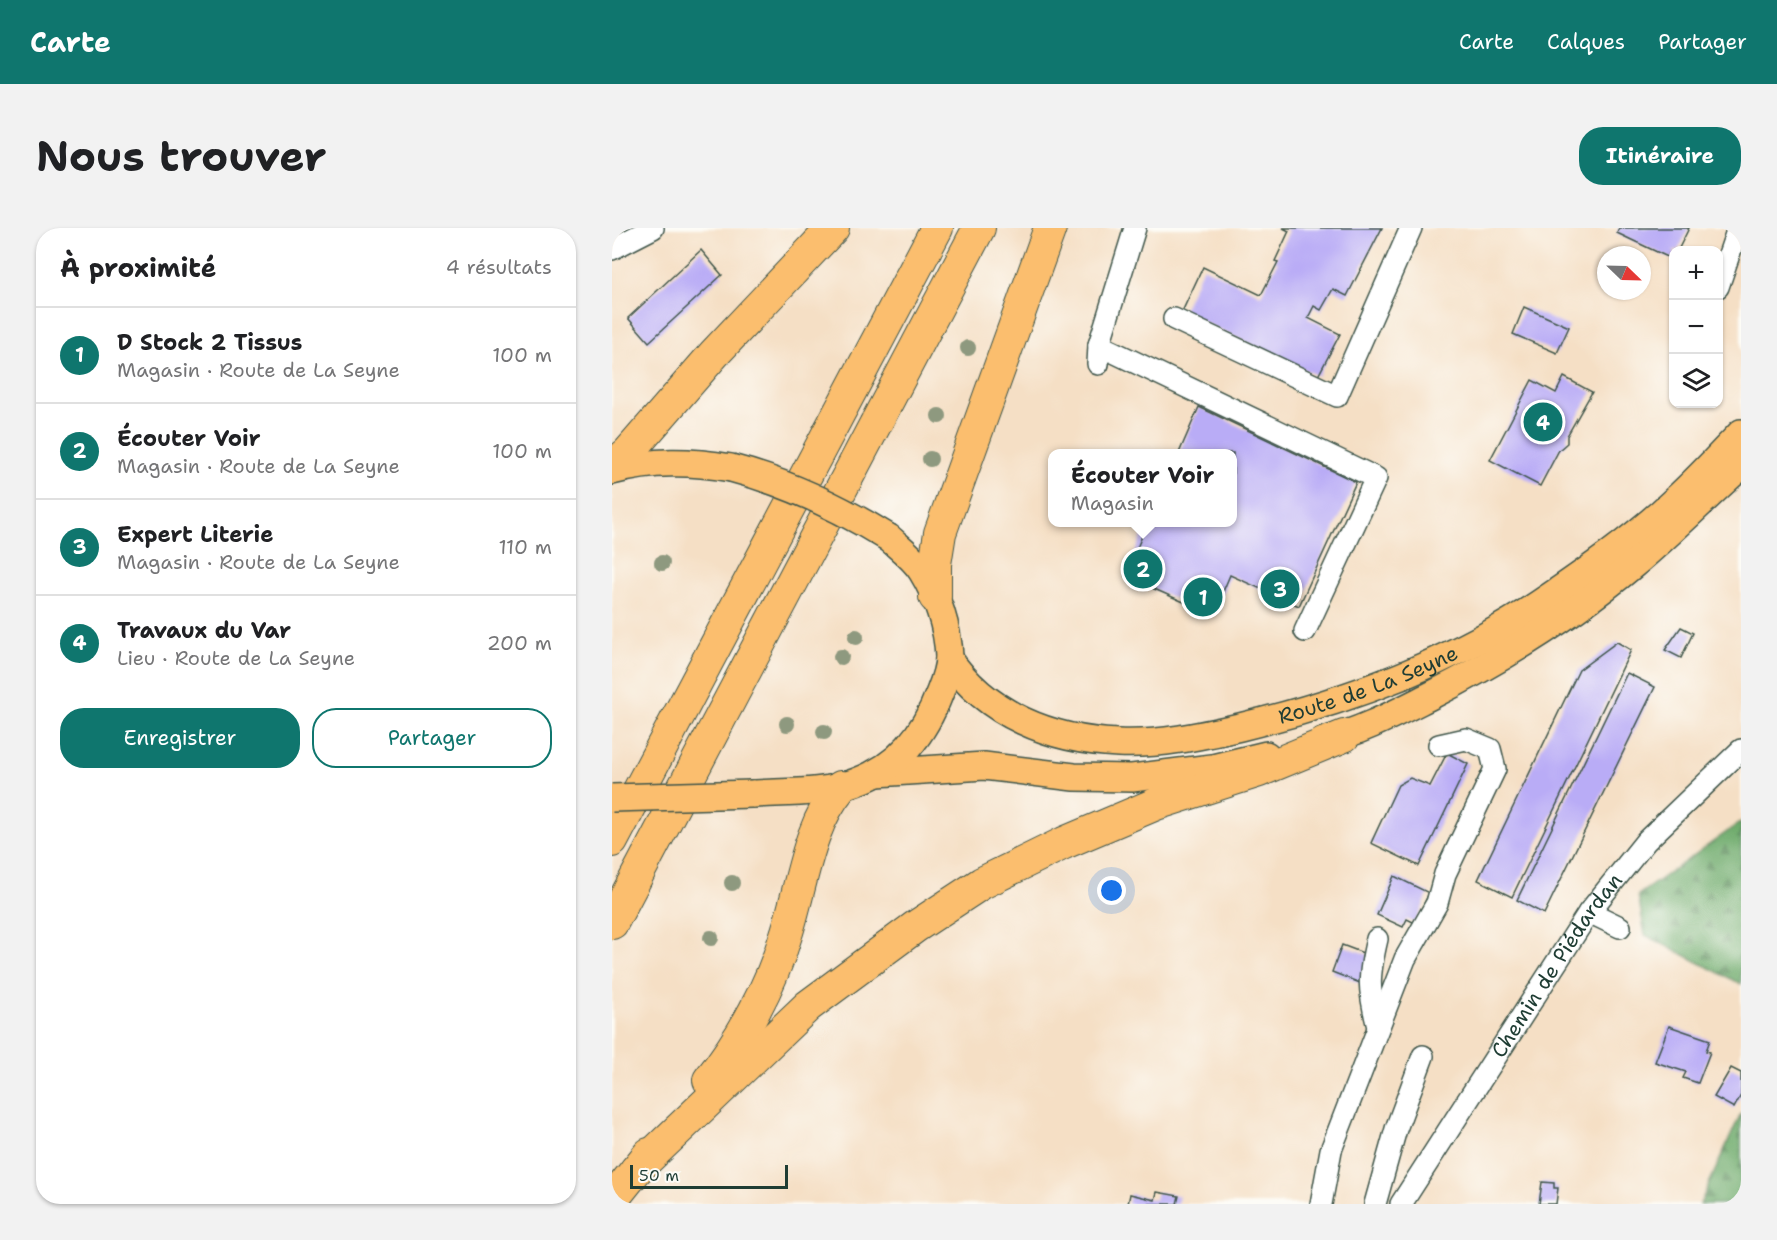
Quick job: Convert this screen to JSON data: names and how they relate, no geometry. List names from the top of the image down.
{
  "streets": {
    "main road": ["Route de La Seyne"],
    "street": ["Chemin de Piédardan"]
  },
  "scale_bar": "50 m",
  "north": "bottom right",
  "page": {
    "header": "Carte",
    "nav": ["Carte", "Calques", "Partager"],
    "buttons": [
      "Itinéraire",
      ["Enregistrer", "Partager"]
    ],
    "title": "Nous trouver",
    "heading": ["À proximité", "4 résultats"],
    "map_buttons": ["+", "−"],
    "list": [
      {
        "mark": "1",
        "name": "D Stock 2 Tissus",
        "note": "Magasin · Route de La Seyne",
        "value": "100 m"
      },
      {
        "mark": "2",
        "name": "Écouter Voir",
        "note": "Magasin · Route de La Seyne",
        "value": "100 m"
      },
      {
        "mark": "3",
        "name": "Expert Literie",
        "note": "Magasin · Route de La Seyne",
        "value": "110 m"
      },
      {
        "mark": "4",
        "name": "Travaux du Var",
        "note": "Lieu · Route de La Seyne",
        "value": "200 m"
      }
    ],
    "pins": [
      "4",
      "2",
      "3",
      "1"
    ],
    "popup": ["Écouter Voir", "Magasin"],
    "scale": "50 m"
  }
}
